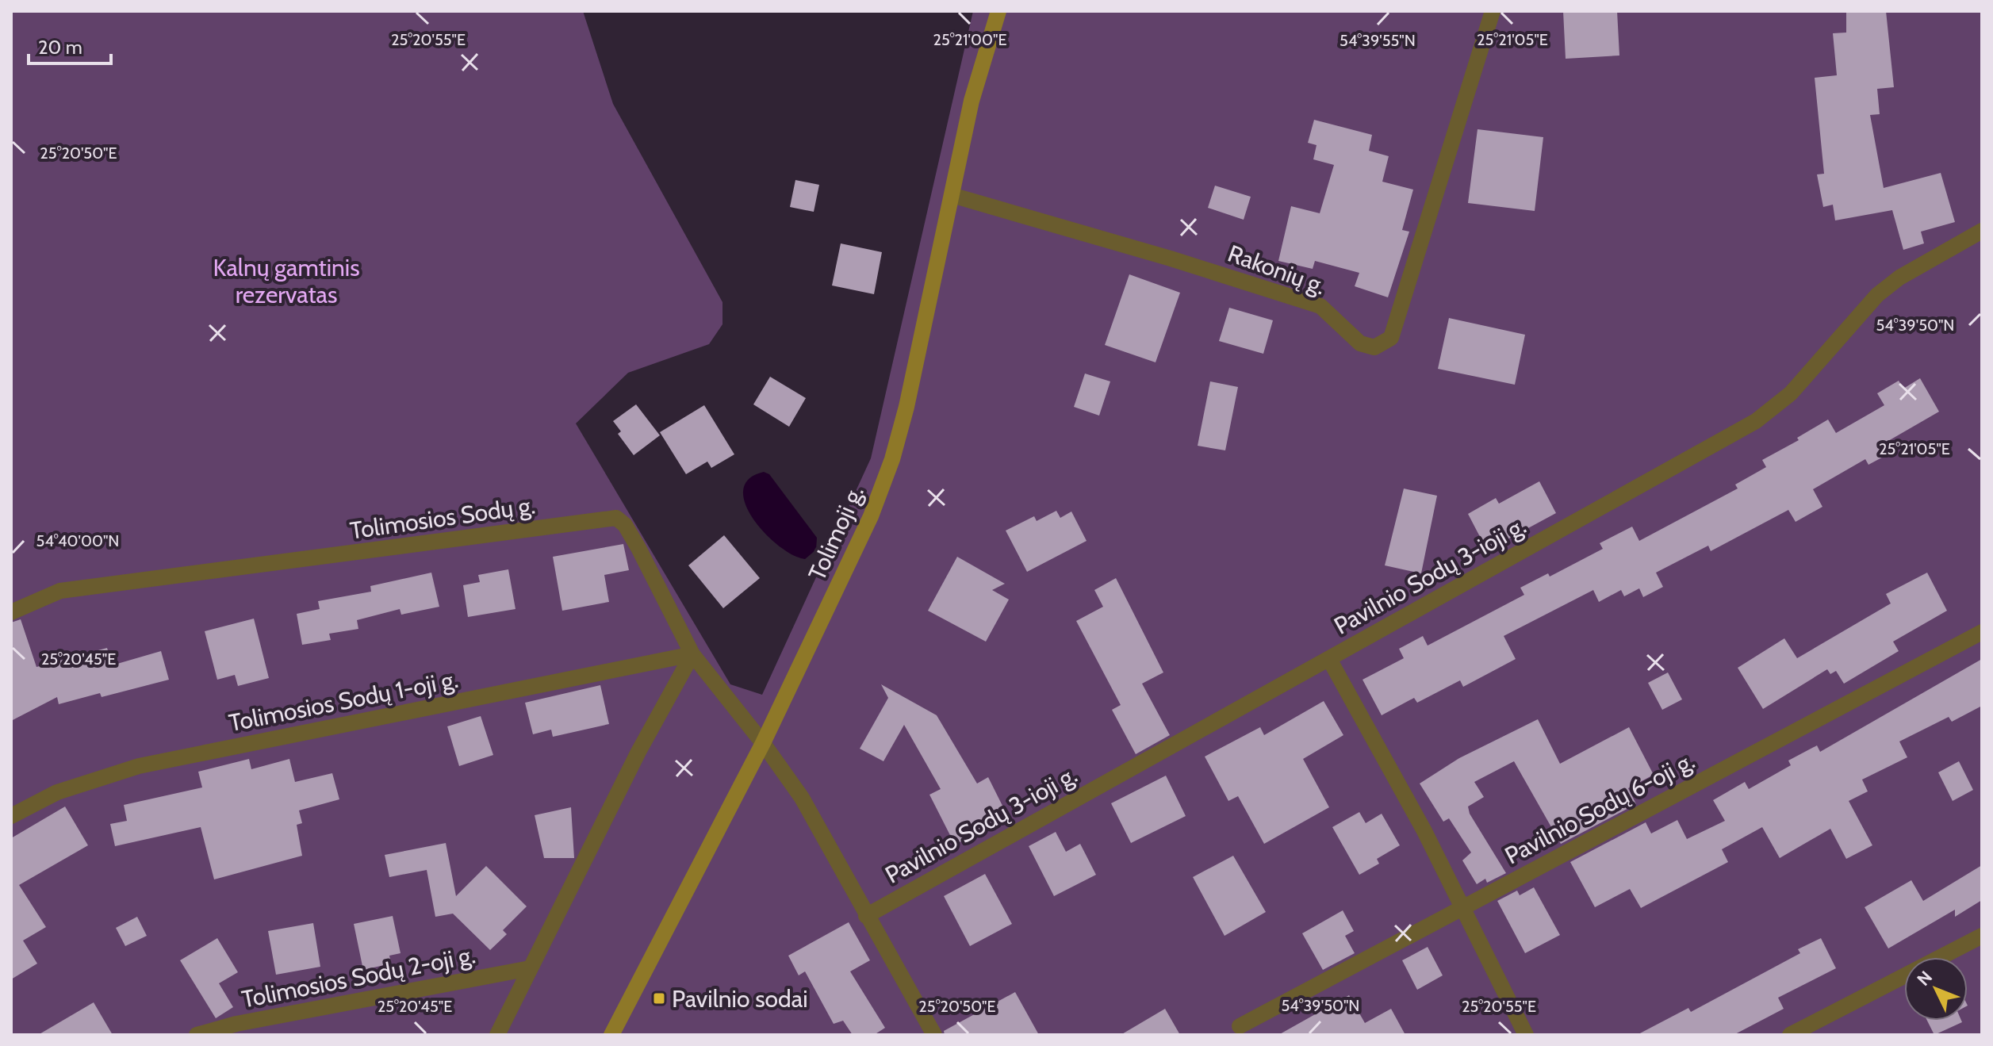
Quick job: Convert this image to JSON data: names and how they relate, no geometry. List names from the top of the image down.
{
  "streets": {
    "street": [
      "Rakonių g.",
      "Tolimosios Sodų g.",
      "Tolimoji g.",
      "Pavilnio Sodų 3-ioji g.",
      "Tolimosios Sodų 1-oji g.",
      "Pavilnio Sodų 6-oji g.",
      "Tolimosios Sodų 2-oji g."
    ]
  },
  "crossings": [
    ["Rakonių g.", "Tolimoji g."],
    ["Tolimosios Sodų g.", "Tolimoji g."],
    ["Tolimosios Sodų g.", "Pavilnio Sodų 3-ioji g."],
    ["Tolimosios Sodų g.", "Tolimosios Sodų 1-oji g."]
  ],
  "parks": ["Kalnų gamtinis rezervatas"],
  "places": {
    "transit": ["Pavilnio sodai"]
  },
  "scale_bar": "20 m",
  "north": "top left",
  "coordinates": [
    "25°20'55\"E",
    "25°21'00\"E",
    "25°21'05\"E",
    "54°39'55\"N",
    "25°20'50\"E",
    "54°39'50\"N",
    "54°40'00\"N",
    "25°20'45\"E"
  ]
}
